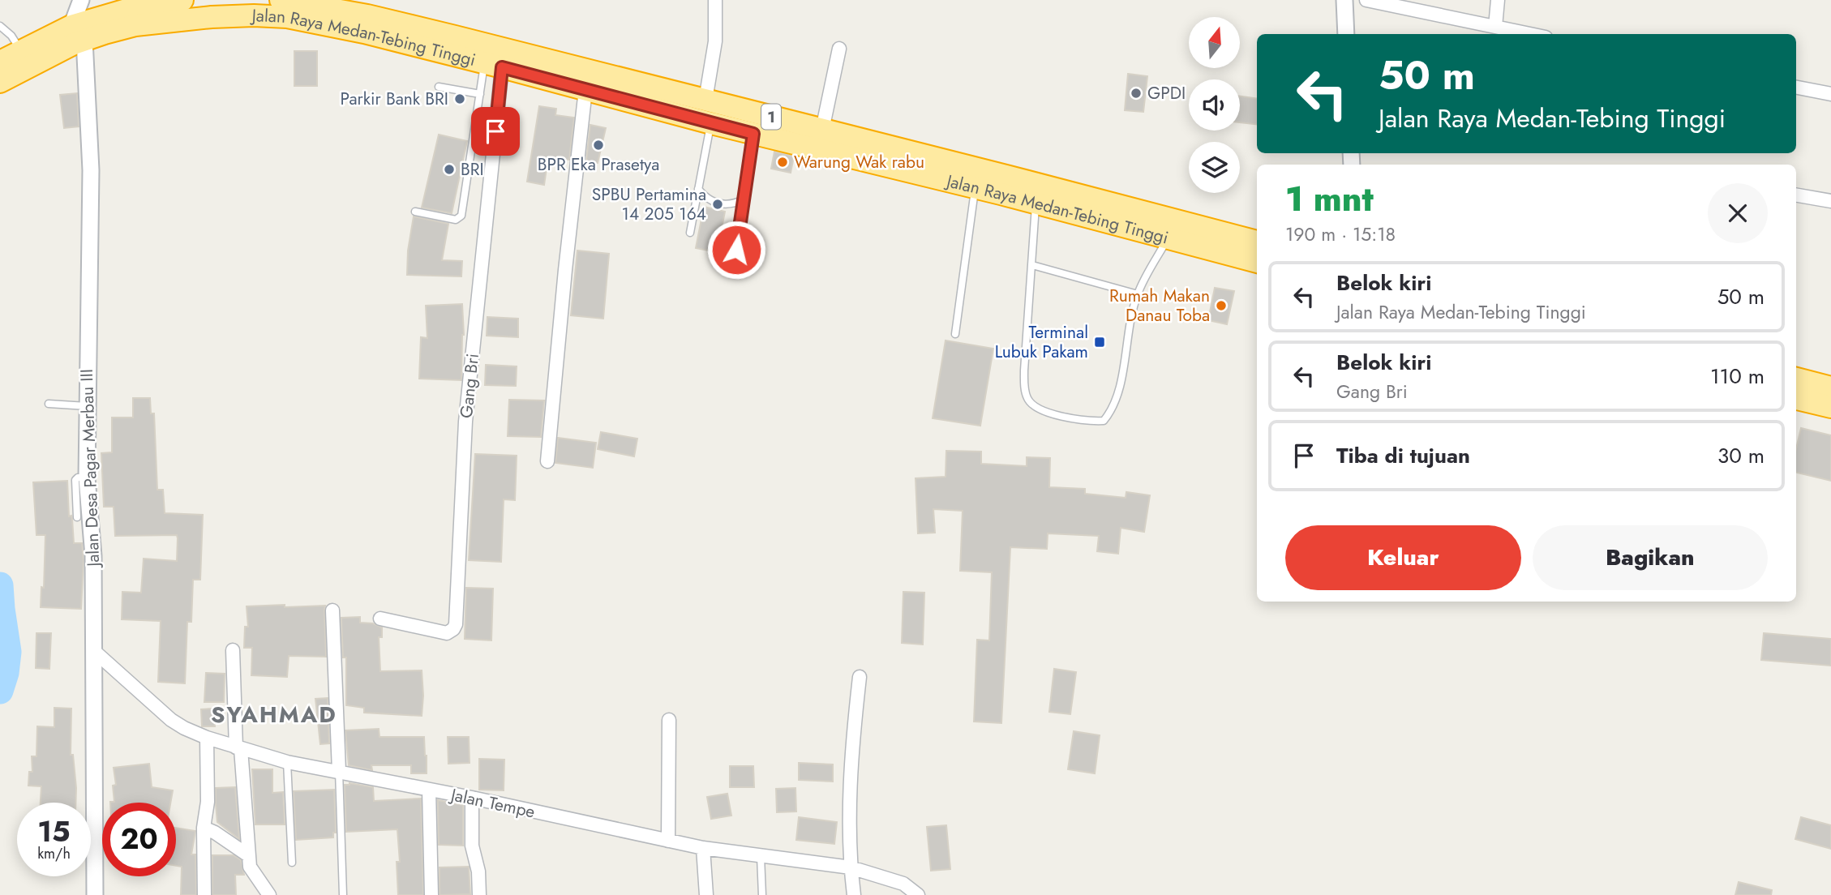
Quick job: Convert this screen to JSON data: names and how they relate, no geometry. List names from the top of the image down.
{
  "streets": {
    "highway": ["Jalan Raya Medan-Tebing Tinggi", "1"],
    "street": ["Gang Bri", "Jalan Desa Pagar Merbau III", "Jalan Tempe"]
  },
  "crossings": [
    ["Jalan Raya Medan-Tebing Tinggi", "Gang Bri"],
    ["Jalan Raya Medan-Tebing Tinggi", "Jalan Desa Pagar Merbau III"],
    ["Jalan Desa Pagar Merbau III", "Jalan Tempe"]
  ],
  "districts": ["SYAHMAD"],
  "places": {
    "other": [
      "GPDI",
      "Parkir Bank BRI",
      "BPR Eka Prasetya",
      "Warung Wak rabu",
      "BRI",
      "SPBU Pertamina 14 205 164",
      "Rumah Makan Danau Toba"
    ],
    "transit": ["Terminal Lubuk Pakam"]
  },
  "north": "top",
  "page": {
    "turn": ["50 m", "Jalan Raya Medan-Tebing Tinggi"],
    "heading": ["1 mnt", "190 m · 15:18"],
    "list": [
      {
        "name": "Belok kiri",
        "note": "Jalan Raya Medan-Tebing Tinggi",
        "value": "50 m"
      },
      {
        "name": "Belok kiri",
        "note": "Gang Bri",
        "value": "110 m"
      },
      {
        "name": "Tiba di tujuan",
        "value": "30 m"
      }
    ],
    "buttons": ["Keluar", "Bagikan"],
    "speed": "15 km/h",
    "limit": "20"
  }
}
